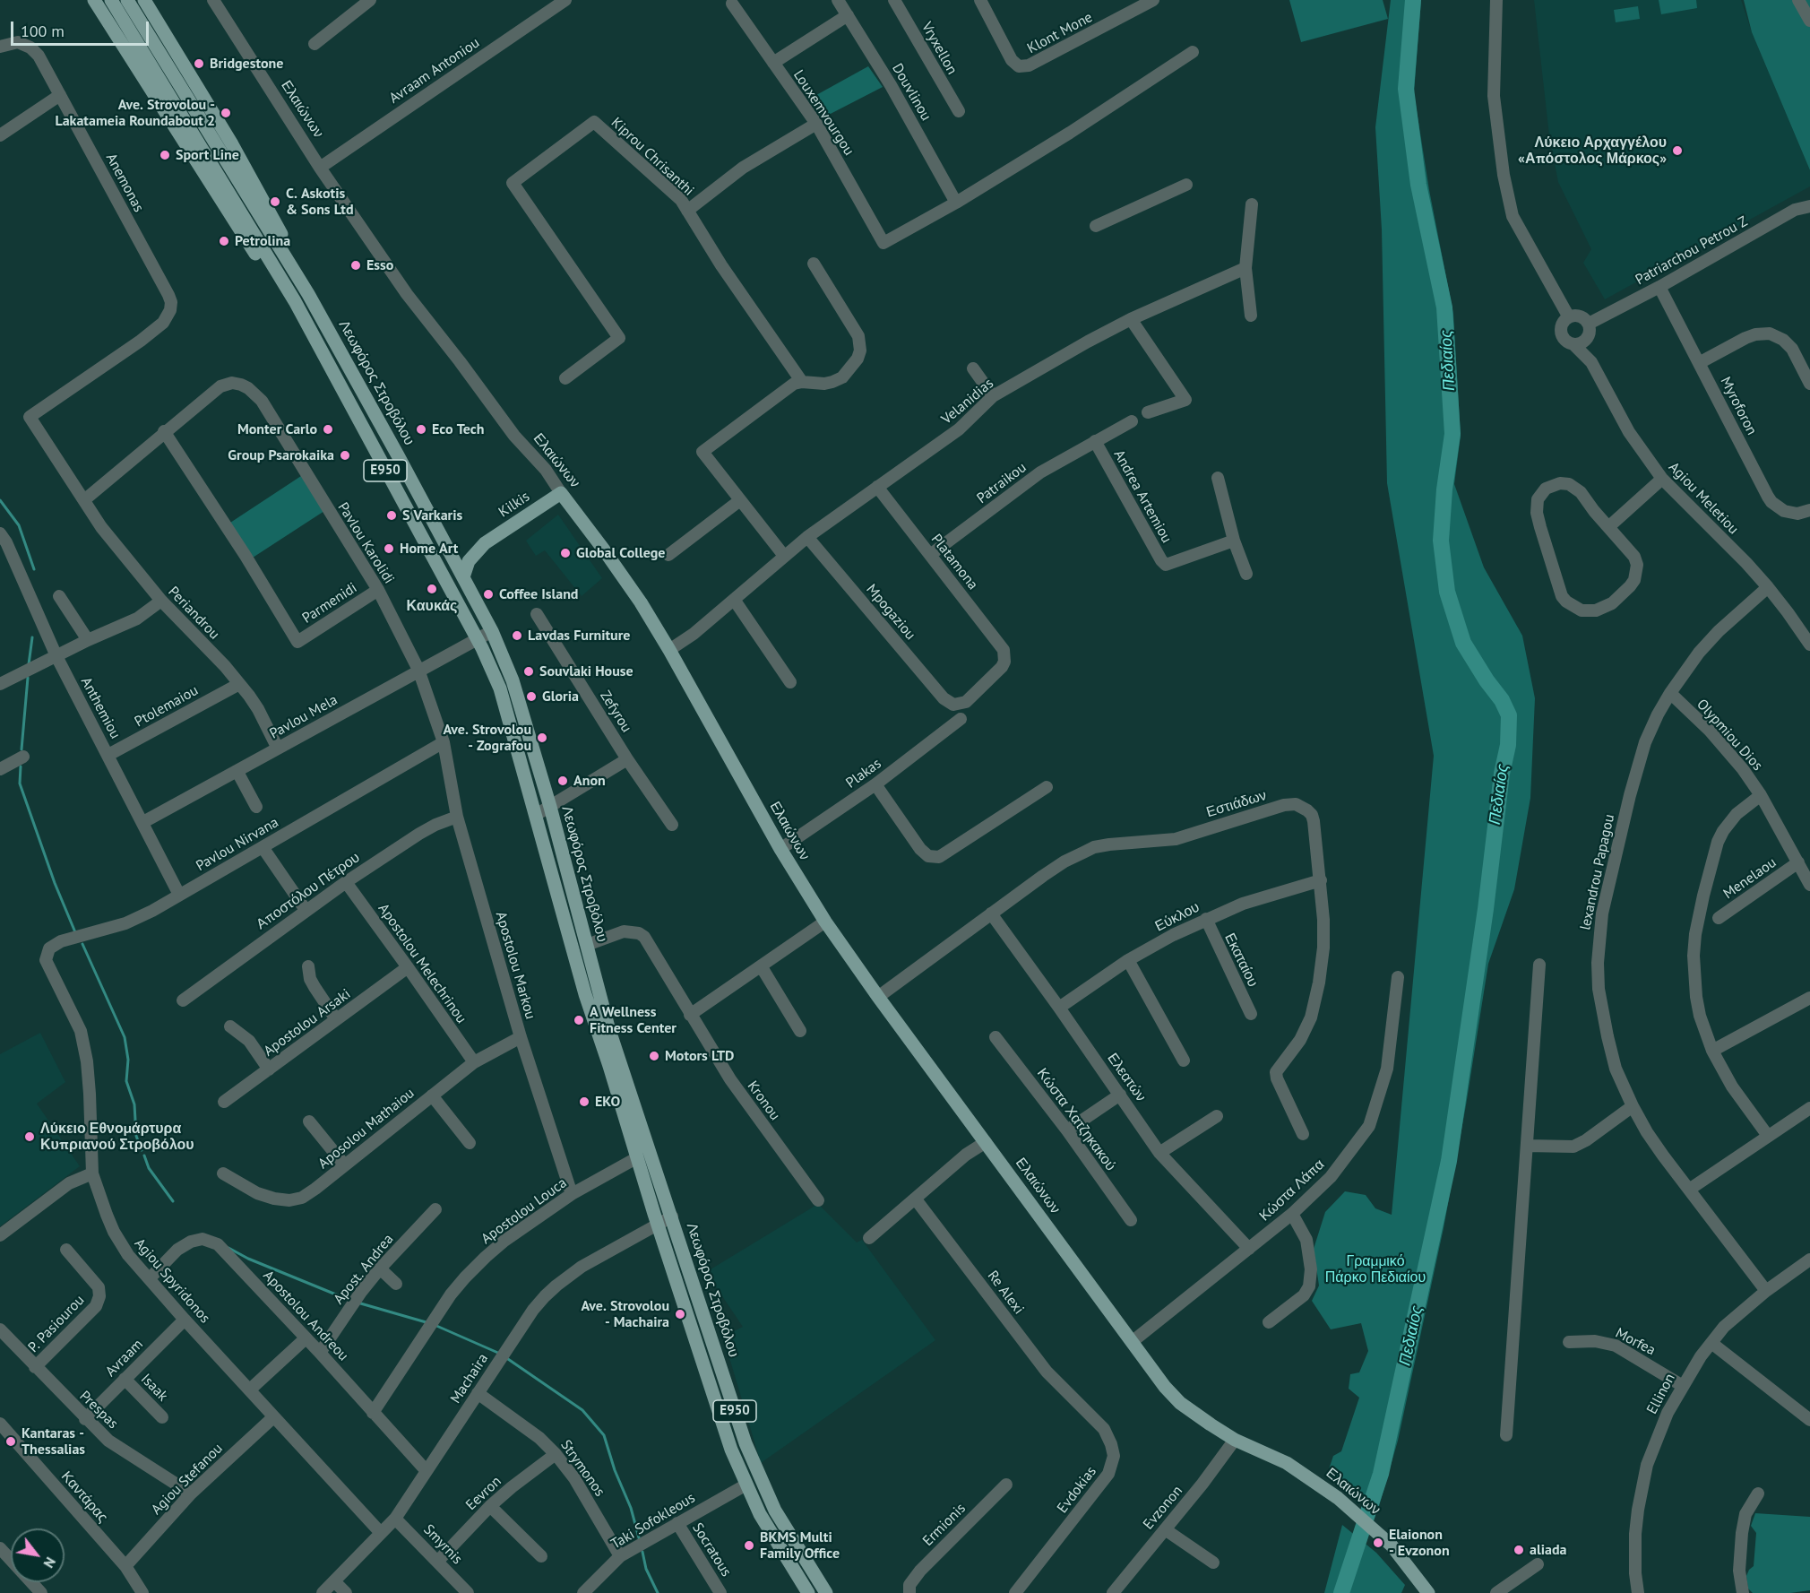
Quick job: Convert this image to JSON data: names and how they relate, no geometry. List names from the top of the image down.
{
  "streets": {
    "main road": [
      "Ελαιώνων",
      "Λεωφόρος Στροβόλου",
      "E950",
      "Kilkis"
    ],
    "street": [
      "Klont Mone",
      "Vryxellon",
      "Avraam Antoniou",
      "Douvlinou",
      "Louxemvourgou",
      "Kiprou Chrisanthi",
      "Anemonas",
      "Patriarchou Petrou Z",
      "Velanidias",
      "Myroforon",
      "Patraikou",
      "Andrea Artemiou",
      "Agiou Meletiou",
      "Pavlou Karolidi",
      "Platamona",
      "Parmenidi",
      "Mpogaziou",
      "Periandrou",
      "Ptolemaiou",
      "Anthemiou",
      "Zefyrou",
      "Pavlou Mela",
      "Olypmiou Dios",
      "Plakas",
      "Εστιάδων",
      "Pavlou Nirvana",
      "lexandrou Papagou",
      "Menelaou",
      "Αποστόλου Πέτρου",
      "Εύκλου",
      "Εκαταίου",
      "Apostolou Melechrinou",
      "Apostolou Markou",
      "Apostolou Arsaki",
      "Ελεατών",
      "Kronou",
      "Κώστα Χατζηκακού",
      "Aposolou Mathaiou",
      "Κώστα Λάπα",
      "Apostolou Louca",
      "Apost. Andrea",
      "Agiou Spyridonos",
      "Re Alexi",
      "Apostolou Andreou",
      "P. Pasiourou",
      "Morfea",
      "Avraam",
      "Machaira",
      "Isaak",
      "Ellinon",
      "Prespas",
      "Strymonos",
      "Agiou Stefanou",
      "Evdokias",
      "Eevron",
      "Καντάρας",
      "Evzonon",
      "Taki Sofokleous",
      "Ermionis",
      "Smyrnis",
      "Socratous"
    ]
  },
  "crossings": [
    ["Avraam Antoniou", "Ελαιώνων"],
    ["Douvlinou", "Louxemvourgou"],
    ["Ελαιώνων", "Velanidias"],
    ["Ελαιώνων", "Kilkis"],
    ["Ελαιώνων", "Plakas"],
    ["Ελαιώνων", "Εστιάδων"],
    ["Ελαιώνων", "Κώστα Λάπα"],
    ["Ελαιώνων", "Evzonon"],
    ["Anemonas", "Periandrou"],
    ["Patriarchou Petrou Z", "Myroforon"],
    ["Patriarchou Petrou Z", "Agiou Meletiou"],
    ["Λεωφόρος Στροβόλου", "E950"],
    ["Λεωφόρος Στροβόλου", "Kilkis"],
    ["Λεωφόρος Στροβόλου", "Pavlou Mela"],
    ["Λεωφόρος Στροβόλου", "Kronou"],
    ["Λεωφόρος Στροβόλου", "Machaira"],
    ["Velanidias", "Platamona"],
    ["Velanidias", "Mpogaziou"],
    ["E950", "Pavlou Mela"],
    ["E950", "Apostolou Louca"],
    ["E950", "Machaira"],
    ["E950", "Taki Sofokleous"],
    ["Patraikou", "Andrea Artemiou"],
    ["Patraikou", "Platamona"],
    ["Agiou Meletiou", "lexandrou Papagou"],
    ["Pavlou Karolidi", "Parmenidi"],
    ["Pavlou Karolidi", "Pavlou Mela"],
    ["Pavlou Karolidi", "Pavlou Nirvana"],
    ["Pavlou Karolidi", "Apostolou Markou"],
    ["Platamona", "Mpogaziou"],
    ["Periandrou", "Ptolemaiou"],
    ["Periandrou", "Pavlou Mela"],
    ["Ptolemaiou", "Anthemiou"],
    ["Anthemiou", "Pavlou Mela"],
    ["Anthemiou", "Pavlou Nirvana"],
    ["Olypmiou Dios", "lexandrou Papagou"],
    ["Olypmiou Dios", "Menelaou"],
    ["Εστιάδων", "Εύκλου"],
    ["Εστιάδων", "Ελεατών"],
    ["Pavlou Nirvana", "Apostolou Markou"],
    ["Pavlou Nirvana", "Agiou Spyridonos"],
    ["lexandrou Papagou", "Ellinon"],
    ["Αποστόλου Πέτρου", "Apostolou Melechrinou"],
    ["Αποστόλου Πέτρου", "Apostolou Markou"],
    ["Εύκλου", "Εκαταίου"],
    ["Εύκλου", "Ελεατών"],
    ["Apostolou Melechrinou", "Apostolou Arsaki"],
    ["Apostolou Melechrinou", "Aposolou Mathaiou"],
    ["Apostolou Markou", "Aposolou Mathaiou"],
    ["Apostolou Markou", "Apostolou Louca"],
    ["Ελεατών", "Κώστα Λάπα"],
    ["Apostolou Louca", "Apostolou Andreou"],
    ["Apost. Andrea", "Apostolou Andreou"],
    ["Agiou Spyridonos", "Apostolou Andreou"],
    ["Agiou Spyridonos", "Avraam"],
    ["Agiou Spyridonos", "Machaira"],
    ["Agiou Spyridonos", "Agiou Stefanou"],
    ["Re Alexi", "Evdokias"],
    ["Apostolou Andreou", "Machaira"],
    ["P. Pasiourou", "Prespas"],
    ["Morfea", "Ellinon"],
    ["Avraam", "Isaak"],
    ["Avraam", "Prespas"],
    ["Machaira", "Strymonos"],
    ["Machaira", "Smyrnis"],
    ["Prespas", "Agiou Stefanou"],
    ["Strymonos", "Eevron"],
    ["Strymonos", "Taki Sofokleous"],
    ["Agiou Stefanou", "Καντάρας"],
    ["Eevron", "Smyrnis"],
    ["Taki Sofokleous", "Socratous"]
  ],
  "water": ["Πεδιαίος"],
  "parks": ["Γραμμικό Πάρκο Πεδιαίου"],
  "places": [
    "Bridgestone",
    "Ave. Strovolou - Lakatameia Roundabout 2",
    "Λύκειο Αρχαγγέλου «Απόστολος Μάρκος»",
    "Sport Line",
    "C. Askotis & Sons Ltd",
    "Petrolina",
    "Esso",
    "Monter Carlo",
    "Eco Tech",
    "Group Psarokaika",
    "S Varkaris",
    "Home Art",
    "Global College",
    "Καυκάς",
    "Coffee Island",
    "Lavdas Furniture",
    "Souvlaki House",
    "Gloria",
    "Ave. Strovolou - Zografou",
    "Anon",
    "A Wellness Fitness Center",
    "Motors LTD",
    "EKO",
    "Λύκειο Εθνομάρτυρα Κυπριανού Στροβόλου",
    "Ave. Strovolou - Machaira",
    "Kantaras - Thessalias",
    "Elaionon - Evzonon",
    "BKMS Multi Family Office",
    "aliada"
  ],
  "scale_bar": "100 m",
  "north": "bottom right"
}
